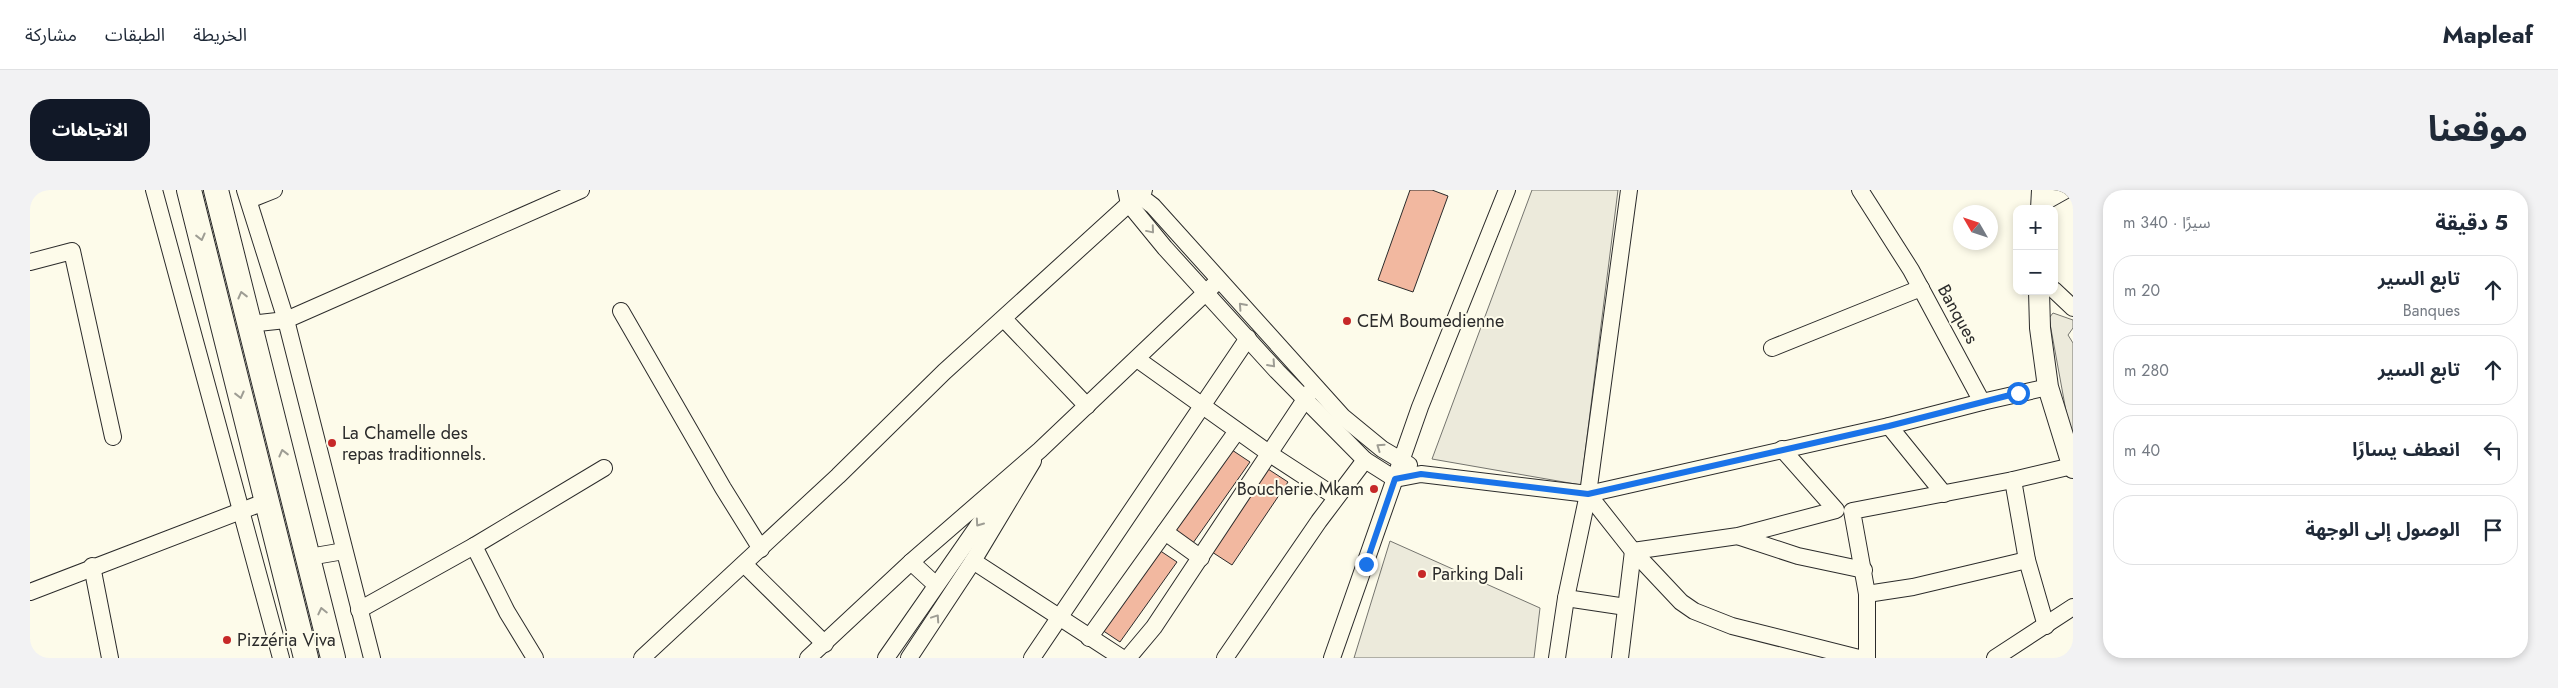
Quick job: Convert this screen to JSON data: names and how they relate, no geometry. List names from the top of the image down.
{
  "streets": {
    "street": ["Banques"]
  },
  "places": [
    "CEM Boumedienne",
    "La Chamelle des repas traditionnels.",
    "Boucherie Mkam",
    "Parking Dali",
    "Pizzéria Viva"
  ],
  "north": "top left",
  "page": {
    "header": "Mapleaf",
    "nav": ["الخريطة", "الطبقات", "مشاركة"],
    "title": "موقعنا",
    "buttons": "الاتجاهات",
    "heading": ["5 دقيقة", "سيرًا · 340 m"],
    "map_buttons": ["+", "−"],
    "list": [
      ["تابع السير", "Banques", "20 m"],
      ["تابع السير", "280 m"],
      ["انعطف يسارًا", "40 m"],
      "الوصول إلى الوجهة"
    ]
  }
}
